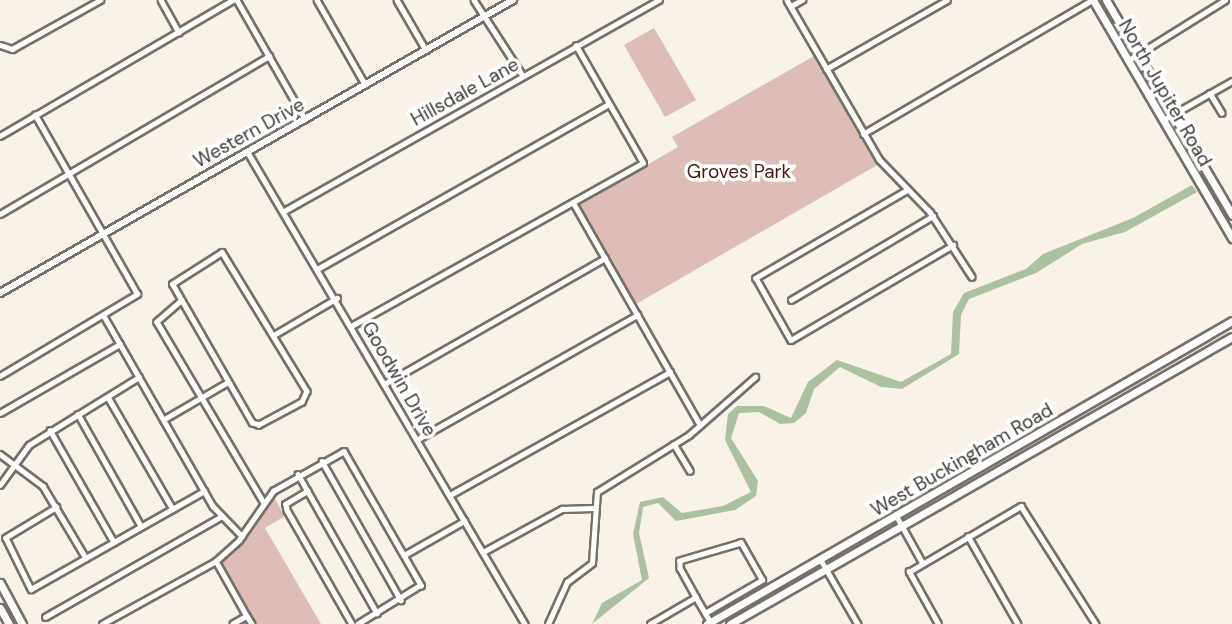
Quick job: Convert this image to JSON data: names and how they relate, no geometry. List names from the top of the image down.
{
  "streets": {
    "main road": ["North Jupiter Road", "West Buckingham Road"],
    "street": ["Hillsdale Lane", "Western Drive", "Goodwin Drive"]
  },
  "crossings": [
    ["Hillsdale Lane", "Goodwin Drive"],
    ["Western Drive", "Goodwin Drive"]
  ],
  "parks": ["Groves Park"]
}
